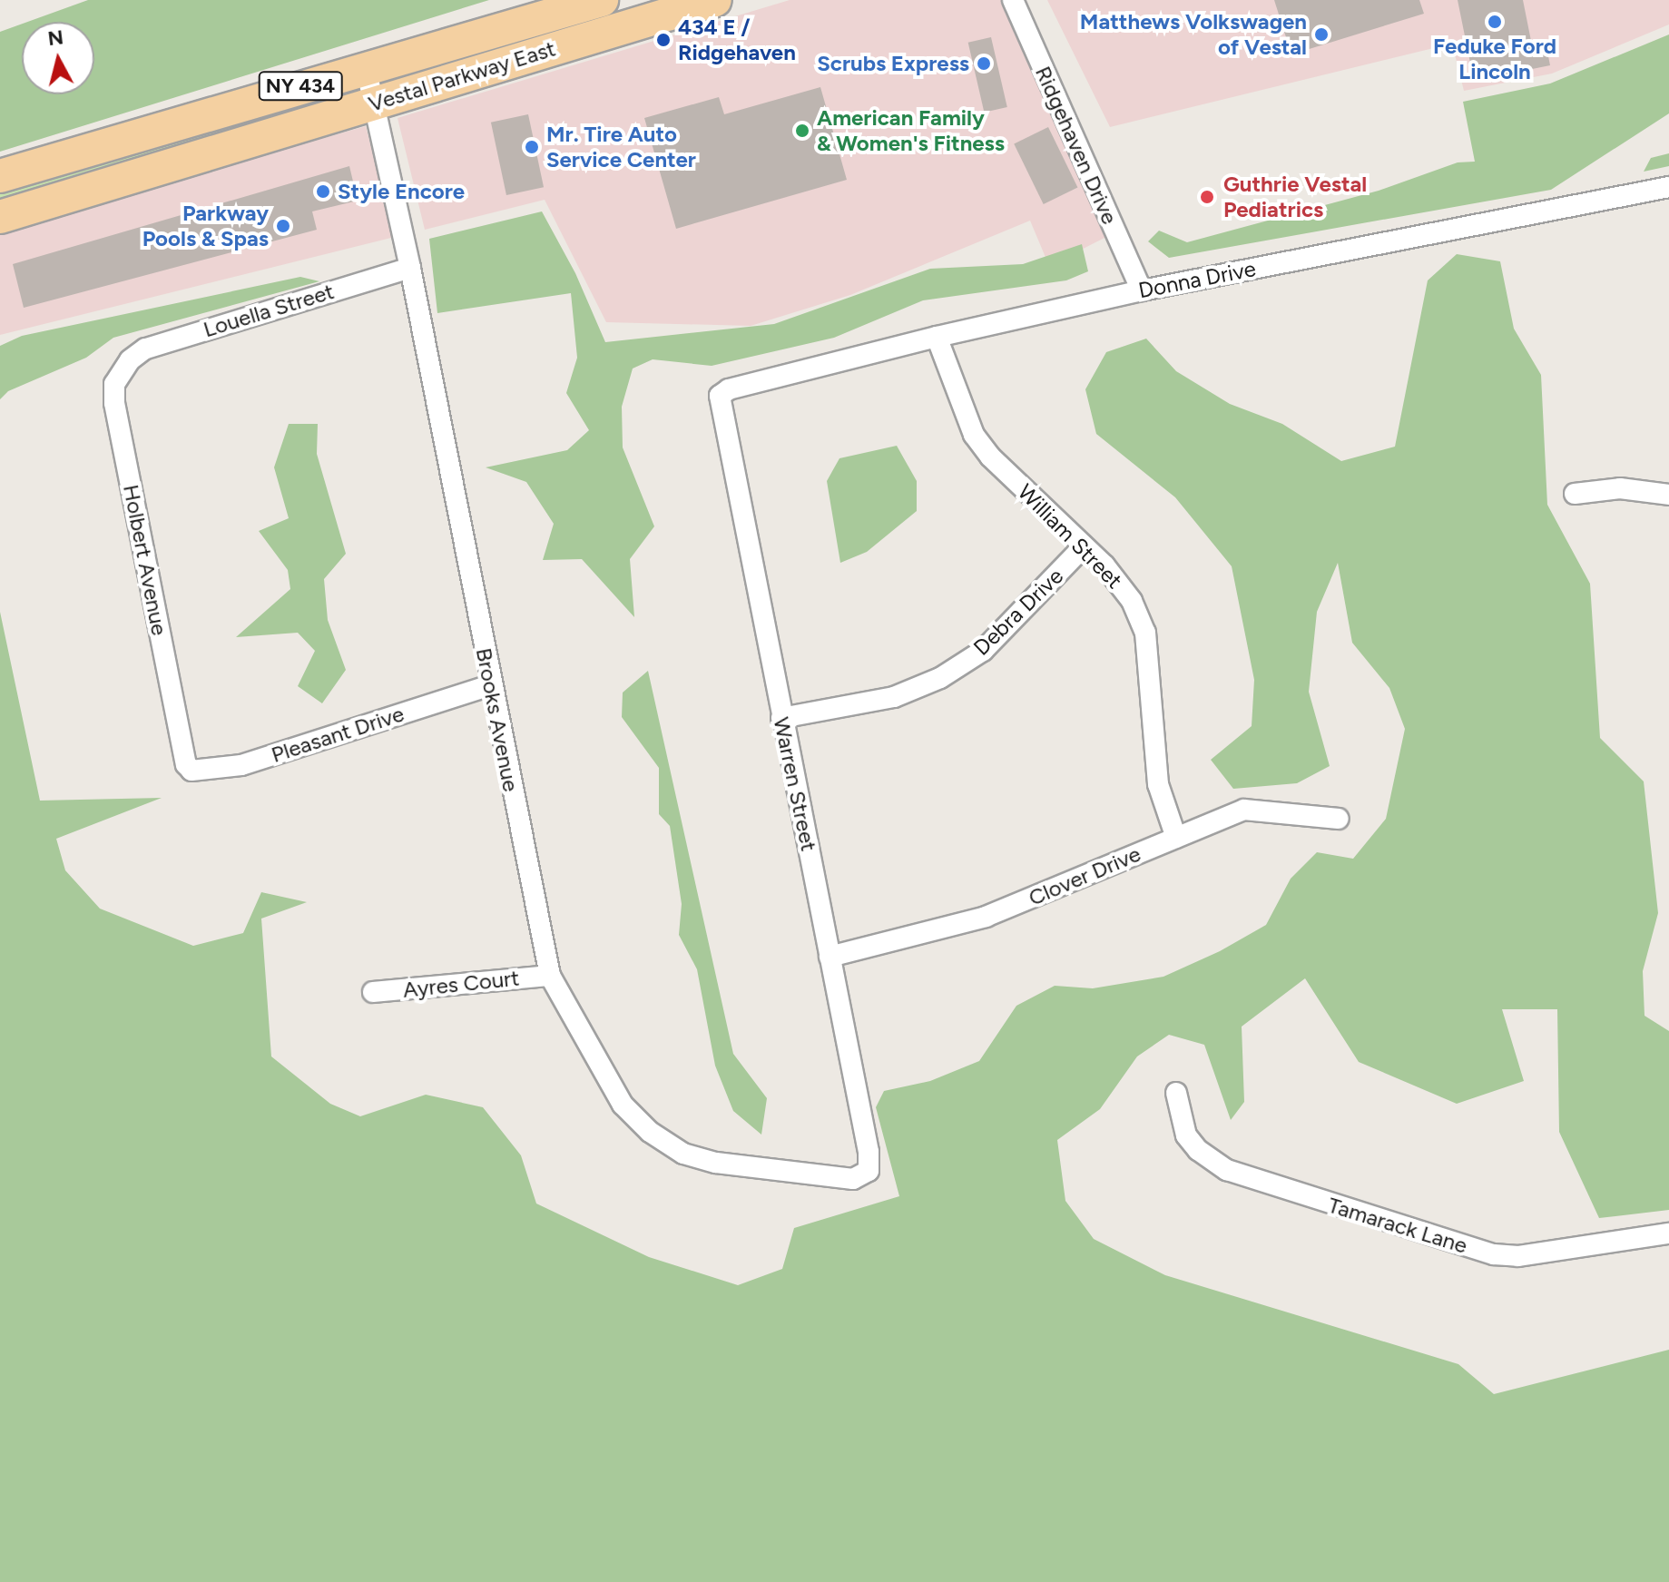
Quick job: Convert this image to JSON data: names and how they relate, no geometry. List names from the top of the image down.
{
  "streets": {
    "main road": ["Vestal Parkway East", "NY 434"],
    "street": [
      "Ridgehaven Drive",
      "Donna Drive",
      "Louella Street",
      "William Street",
      "Holbert Avenue",
      "Debra Drive",
      "Brooks Avenue",
      "Pleasant Drive",
      "Warren Street",
      "Clover Drive",
      "Ayres Court",
      "Tamarack Lane"
    ]
  },
  "crossings": [
    ["Vestal Parkway East", "Brooks Avenue"],
    ["Ridgehaven Drive", "Donna Drive"],
    ["Donna Drive", "William Street"],
    ["Donna Drive", "Warren Street"],
    ["Louella Street", "Holbert Avenue"],
    ["Louella Street", "Brooks Avenue"],
    ["William Street", "Debra Drive"],
    ["William Street", "Clover Drive"],
    ["Holbert Avenue", "Pleasant Drive"],
    ["Debra Drive", "Warren Street"],
    ["Brooks Avenue", "Pleasant Drive"],
    ["Brooks Avenue", "Warren Street"],
    ["Brooks Avenue", "Ayres Court"],
    ["Warren Street", "Clover Drive"]
  ],
  "places": [
    "Feduke Ford Lincoln",
    "Matthews Volkswagen of Vestal",
    "434 E / Ridgehaven",
    "Scrubs Express",
    "American Family & Women's Fitness",
    "Mr. Tire Auto Service Center",
    "Style Encore",
    "Guthrie Vestal Pediatrics",
    "Parkway Pools & Spas"
  ],
  "north": "top"
}
